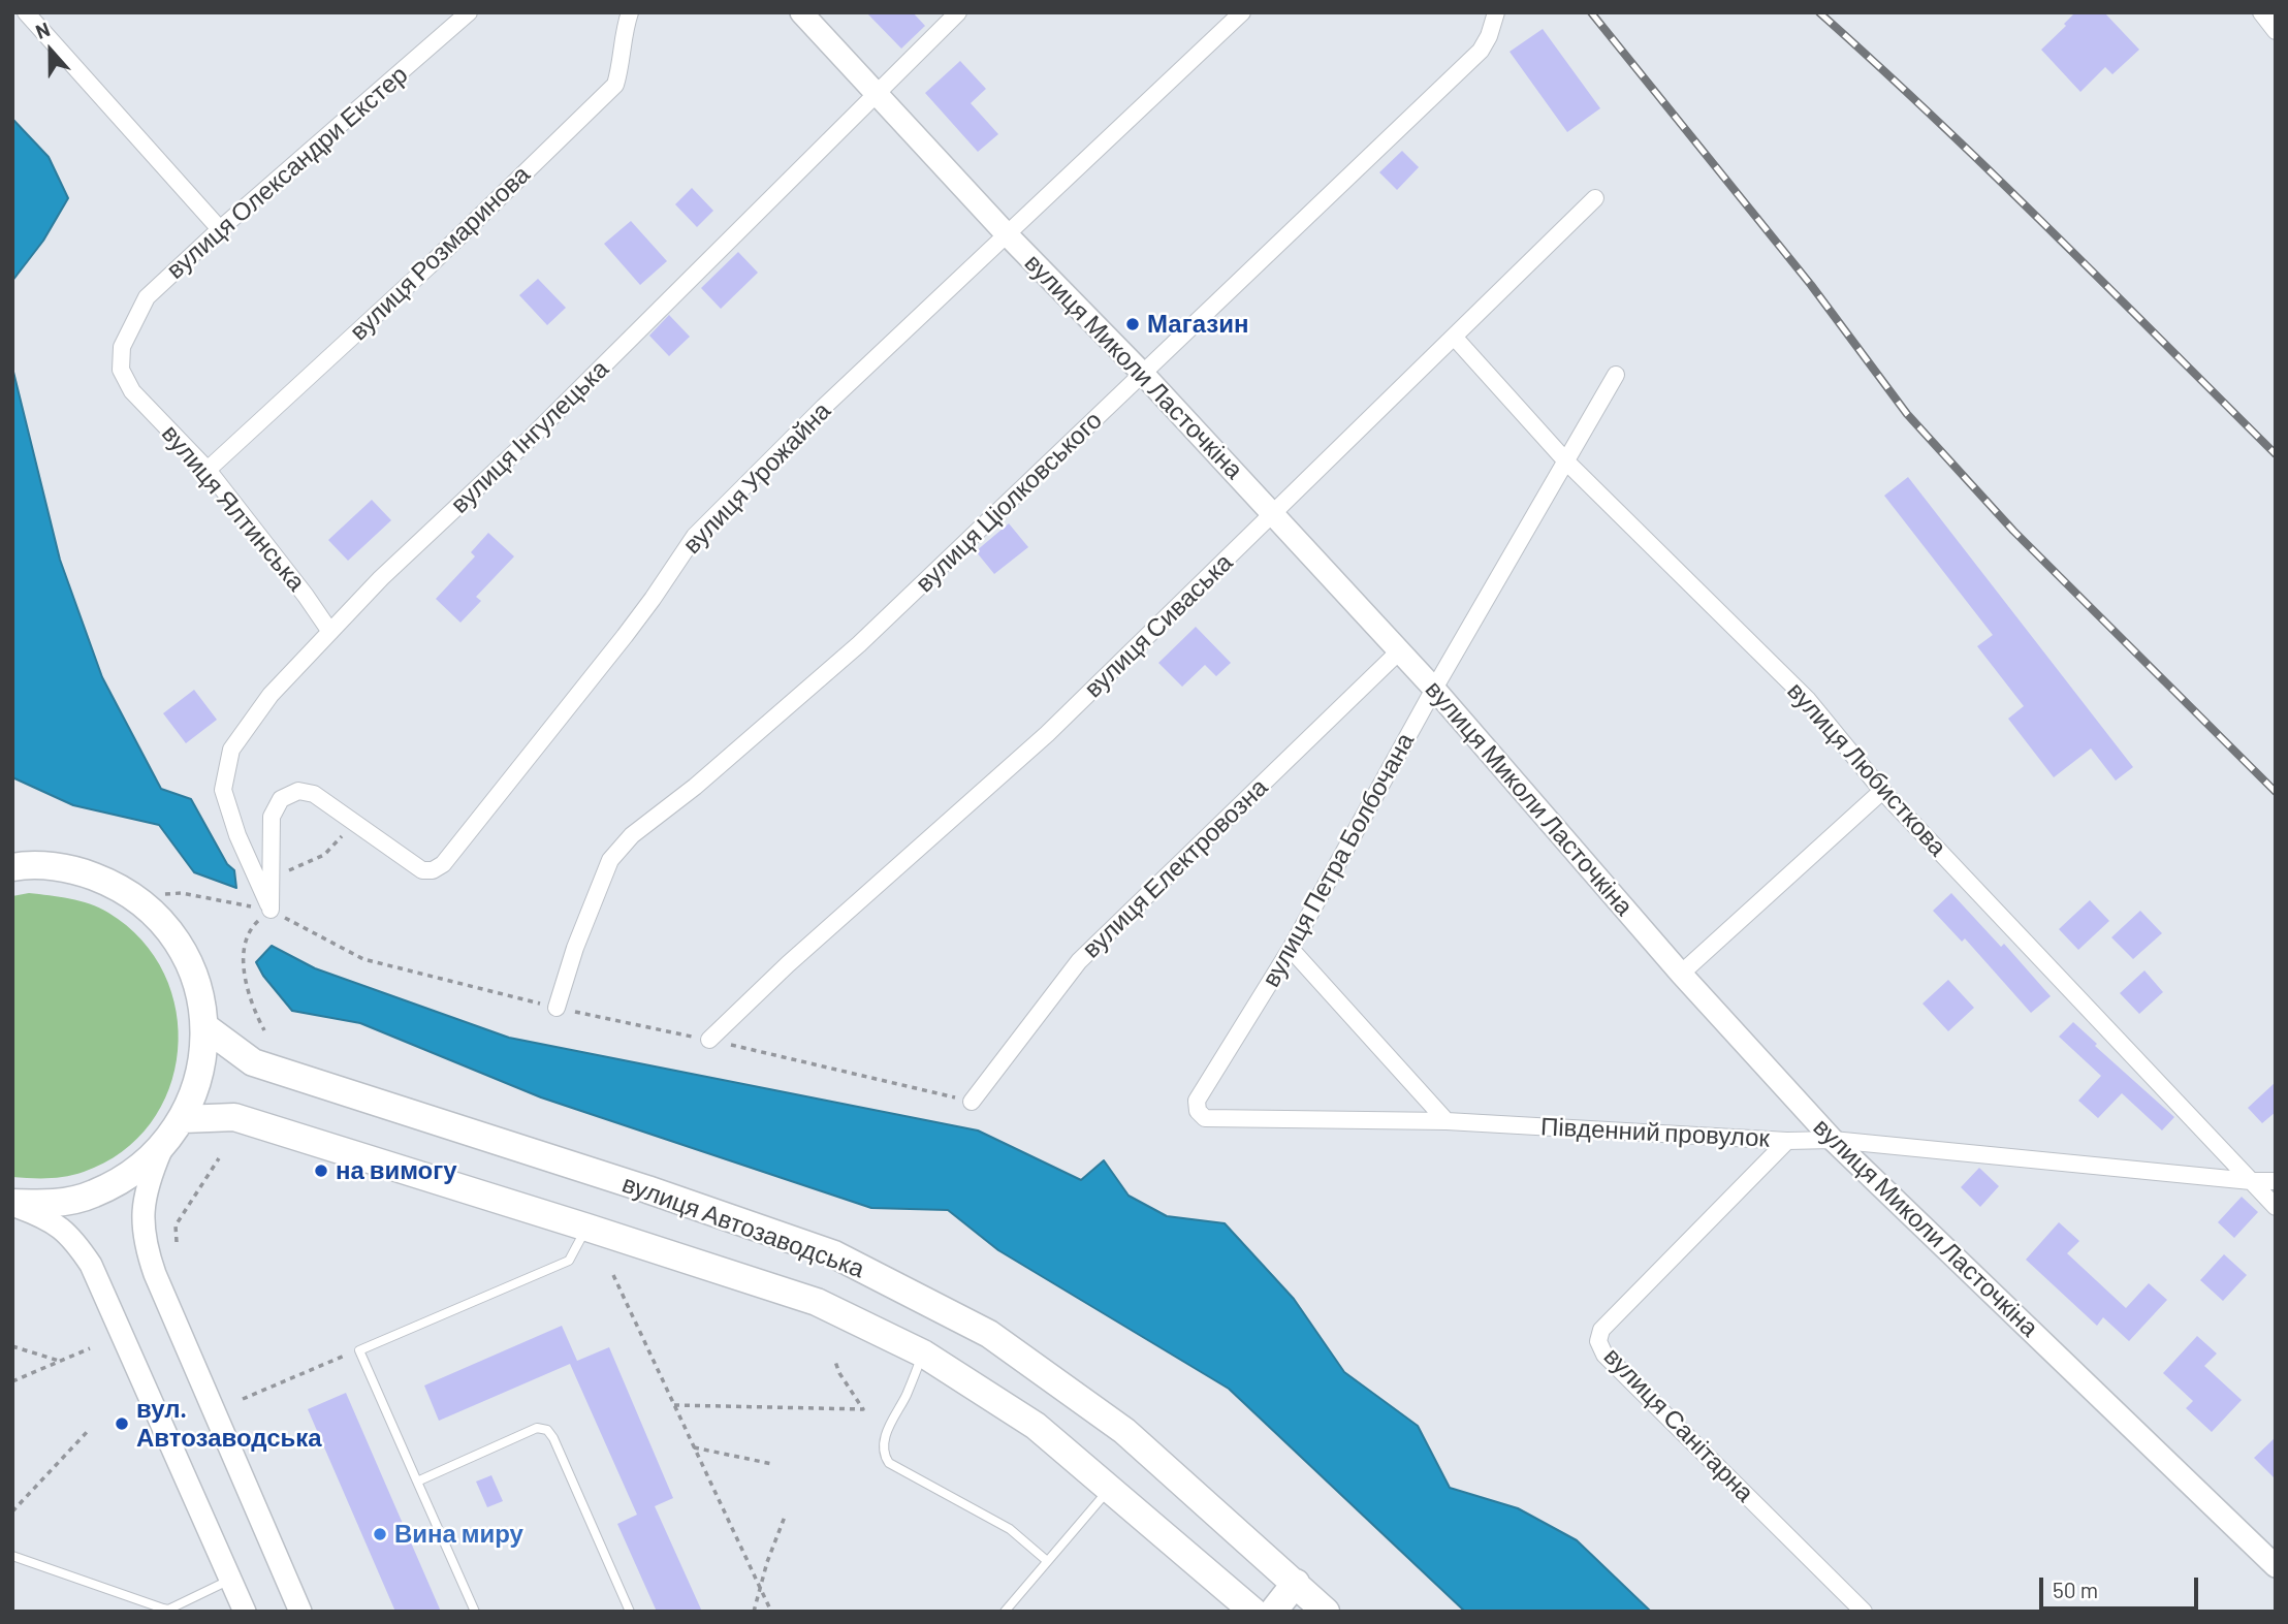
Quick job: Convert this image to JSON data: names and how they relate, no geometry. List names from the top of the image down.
{
  "streets": {
    "main road": ["вулиця Автозаводська"],
    "street": [
      "вулиця Олександри Екстер",
      "вулиця Розмаринова",
      "вулиця Миколи Ласточкіна",
      "вулиця Інгулецька",
      "вулиця Урожайна",
      "вулиця Ціолковського",
      "вулиця Ялтинська",
      "вулиця Сиваська",
      "вулиця Любисткова",
      "вулиця Петра Болбочана",
      "вулиця Електровозна",
      "Південний провулок",
      "вулиця Санітарна"
    ]
  },
  "crossings": [
    ["вулиця Олександри Екстер", "вулиця Ялтинська"],
    ["вулиця Розмаринова", "вулиця Ялтинська"],
    ["вулиця Миколи Ласточкіна", "вулиця Інгулецька"],
    ["вулиця Миколи Ласточкіна", "вулиця Урожайна"],
    ["вулиця Миколи Ласточкіна", "вулиця Ціолковського"],
    ["вулиця Миколи Ласточкіна", "вулиця Сиваська"],
    ["вулиця Миколи Ласточкіна", "вулиця Петра Болбочана"],
    ["вулиця Миколи Ласточкіна", "вулиця Електровозна"],
    ["вулиця Миколи Ласточкіна", "Південний провулок"],
    ["вулиця Інгулецька", "вулиця Урожайна"],
    ["вулиця Інгулецька", "вулиця Ялтинська"],
    ["вулиця Сиваська", "вулиця Любисткова"],
    ["вулиця Любисткова", "вулиця Петра Болбочана"],
    ["вулиця Любисткова", "Південний провулок"],
    ["вулиця Петра Болбочана", "Південний провулок"],
    ["Південний провулок", "вулиця Санітарна"]
  ],
  "places": [
    "Магазин",
    "на вимогу",
    "вул. Автозаводська",
    "Вина миру"
  ],
  "scale_bar": "50 m",
  "north": "top"
}
